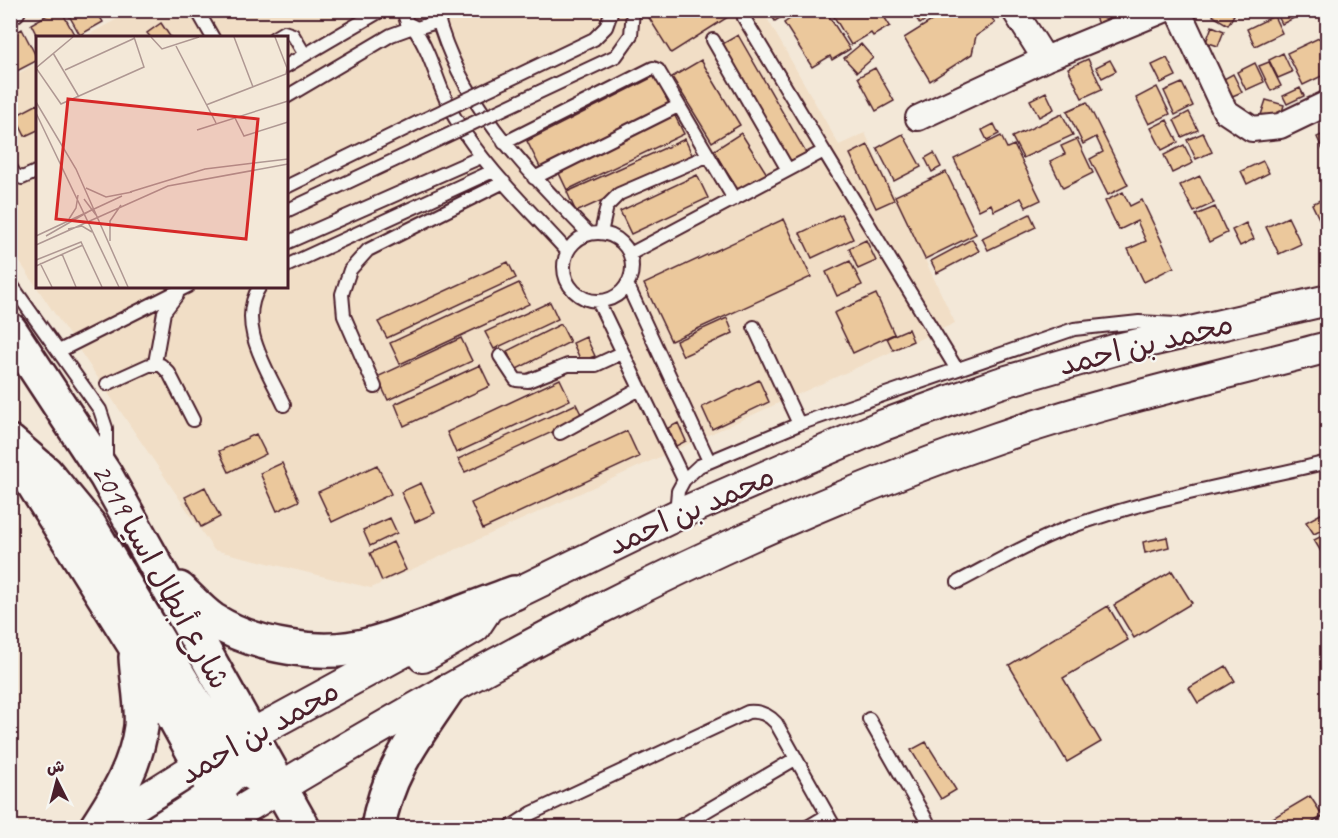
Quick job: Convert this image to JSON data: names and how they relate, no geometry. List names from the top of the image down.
{
  "streets": {
    "main road": ["شارع أبطال اسيا 2019"],
    "street": ["محمد بن احمد"]
  },
  "crossings": [
    ["محمد بن احمد", "شارع أبطال اسيا 2019"]
  ],
  "north": "top"
}
